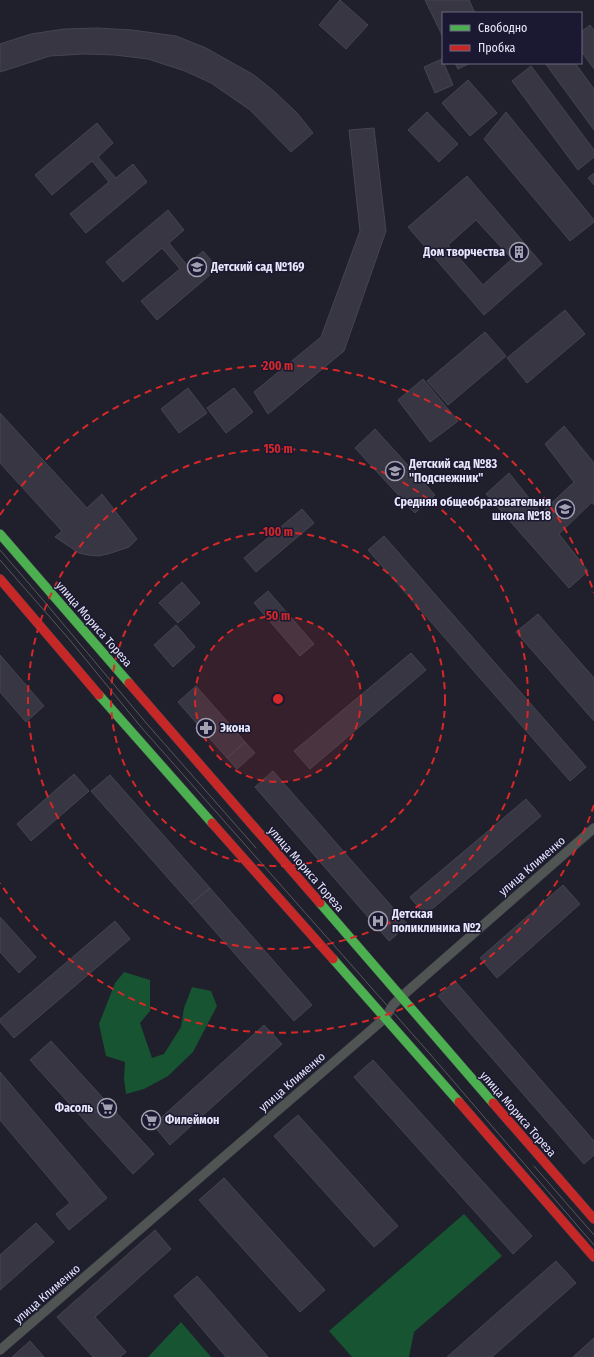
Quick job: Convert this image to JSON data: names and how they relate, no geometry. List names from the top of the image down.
{
  "streets": {
    "street": ["улица Мориса Тореза", "улица Клименко"]
  },
  "crossings": [
    ["улица Мориса Тореза", "улица Клименко"]
  ],
  "places": {
    "building": ["Дом творчества"],
    "school or university": ["Детский сад №169", "Детский сад №83 \"Подснежник\"", "Средняя общеобразовательня школа №18"],
    "pharmacy": ["Экона"],
    "hospital": ["Детская поликлиника №2"],
    "supermarket": ["Фасоль", "Филеймон"]
  },
  "legend": ["Свободно", "Пробка"],
  "rings": [
    "200 m",
    "150 m",
    "100 m",
    "50 m"
  ]
}
